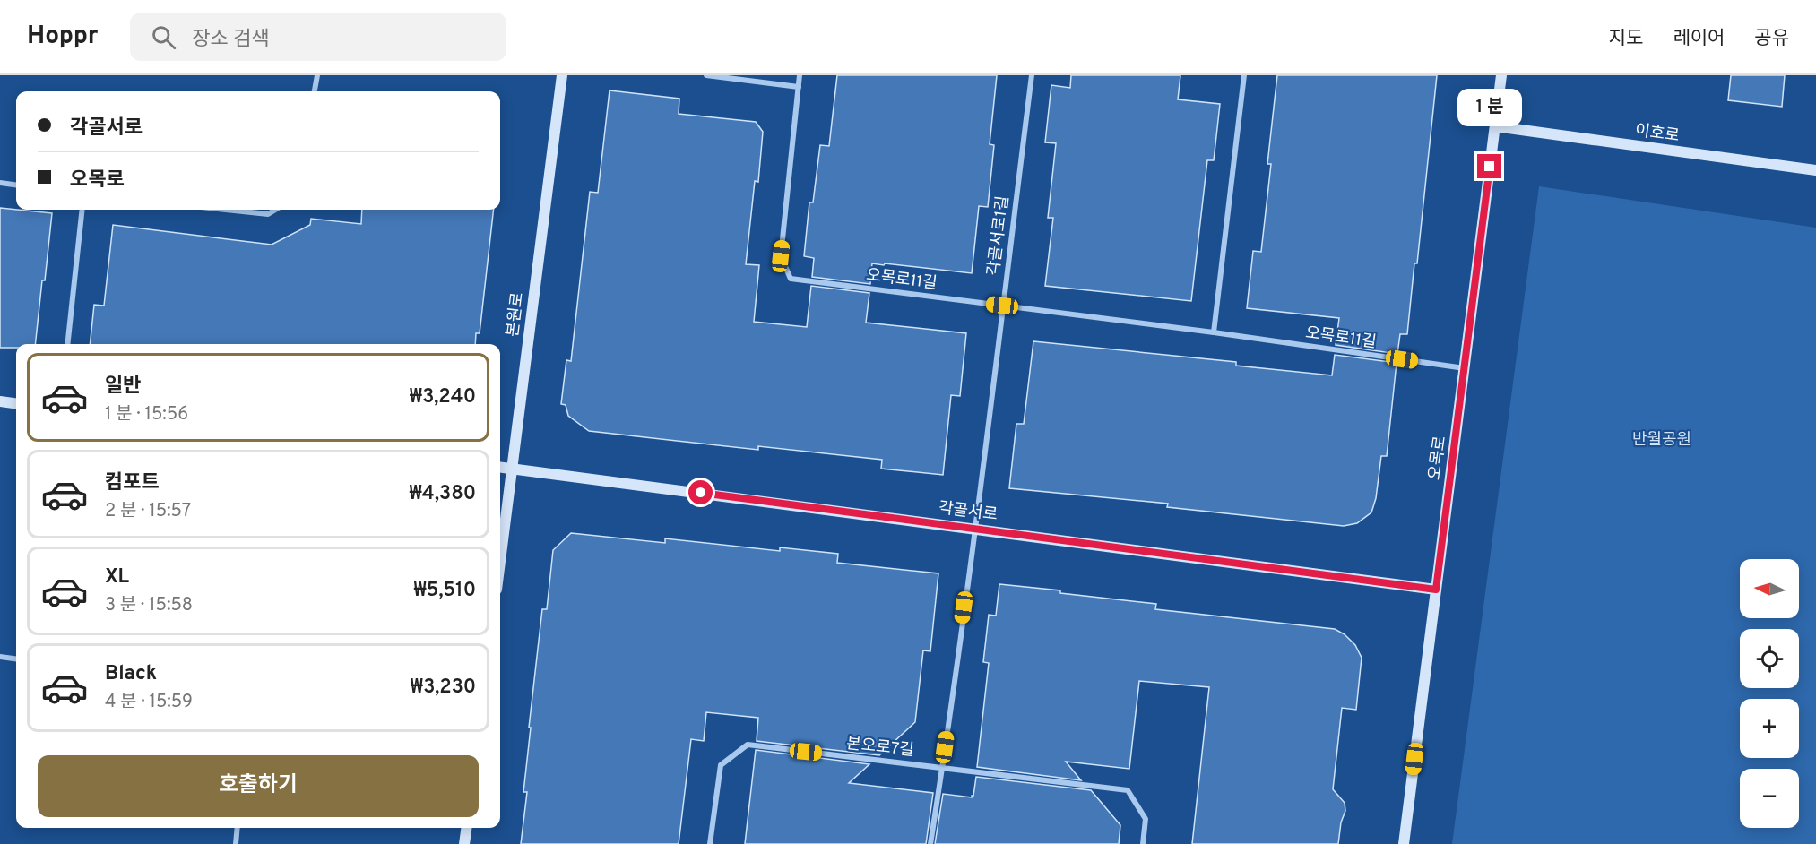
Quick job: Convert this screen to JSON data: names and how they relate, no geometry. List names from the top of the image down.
{
  "streets": {
    "street": [
      "이호로",
      "각골서로1길",
      "오목로11길",
      "본원로",
      "오목로",
      "각골서로",
      "본오로7길"
    ]
  },
  "crossings": [
    ["이호로", "오목로"],
    ["각골서로1길", "오목로11길"],
    ["각골서로1길", "각골서로"],
    ["각골서로1길", "본오로7길"],
    ["오목로11길", "오목로"],
    ["본원로", "각골서로"],
    ["오목로", "각골서로"]
  ],
  "parks": ["반월공원"],
  "north": "left",
  "page": {
    "header": "Hoppr",
    "search": "장소 검색",
    "nav": ["지도", "레이어", "공유"],
    "bubble": "1 분",
    "banner": ["각골서로", "오목로"],
    "list": [
      {
        "name": "일반",
        "note": "1 분 · 15:56",
        "value": "₩3,240"
      },
      {
        "name": "컴포트",
        "note": "2 분 · 15:57",
        "value": "₩4,380"
      },
      {
        "name": "XL",
        "note": "3 분 · 15:58",
        "value": "₩5,510"
      },
      {
        "name": "Black",
        "note": "4 분 · 15:59",
        "value": "₩3,230"
      }
    ],
    "map_buttons": ["+", "−"],
    "buttons": "호출하기"
  }
}
